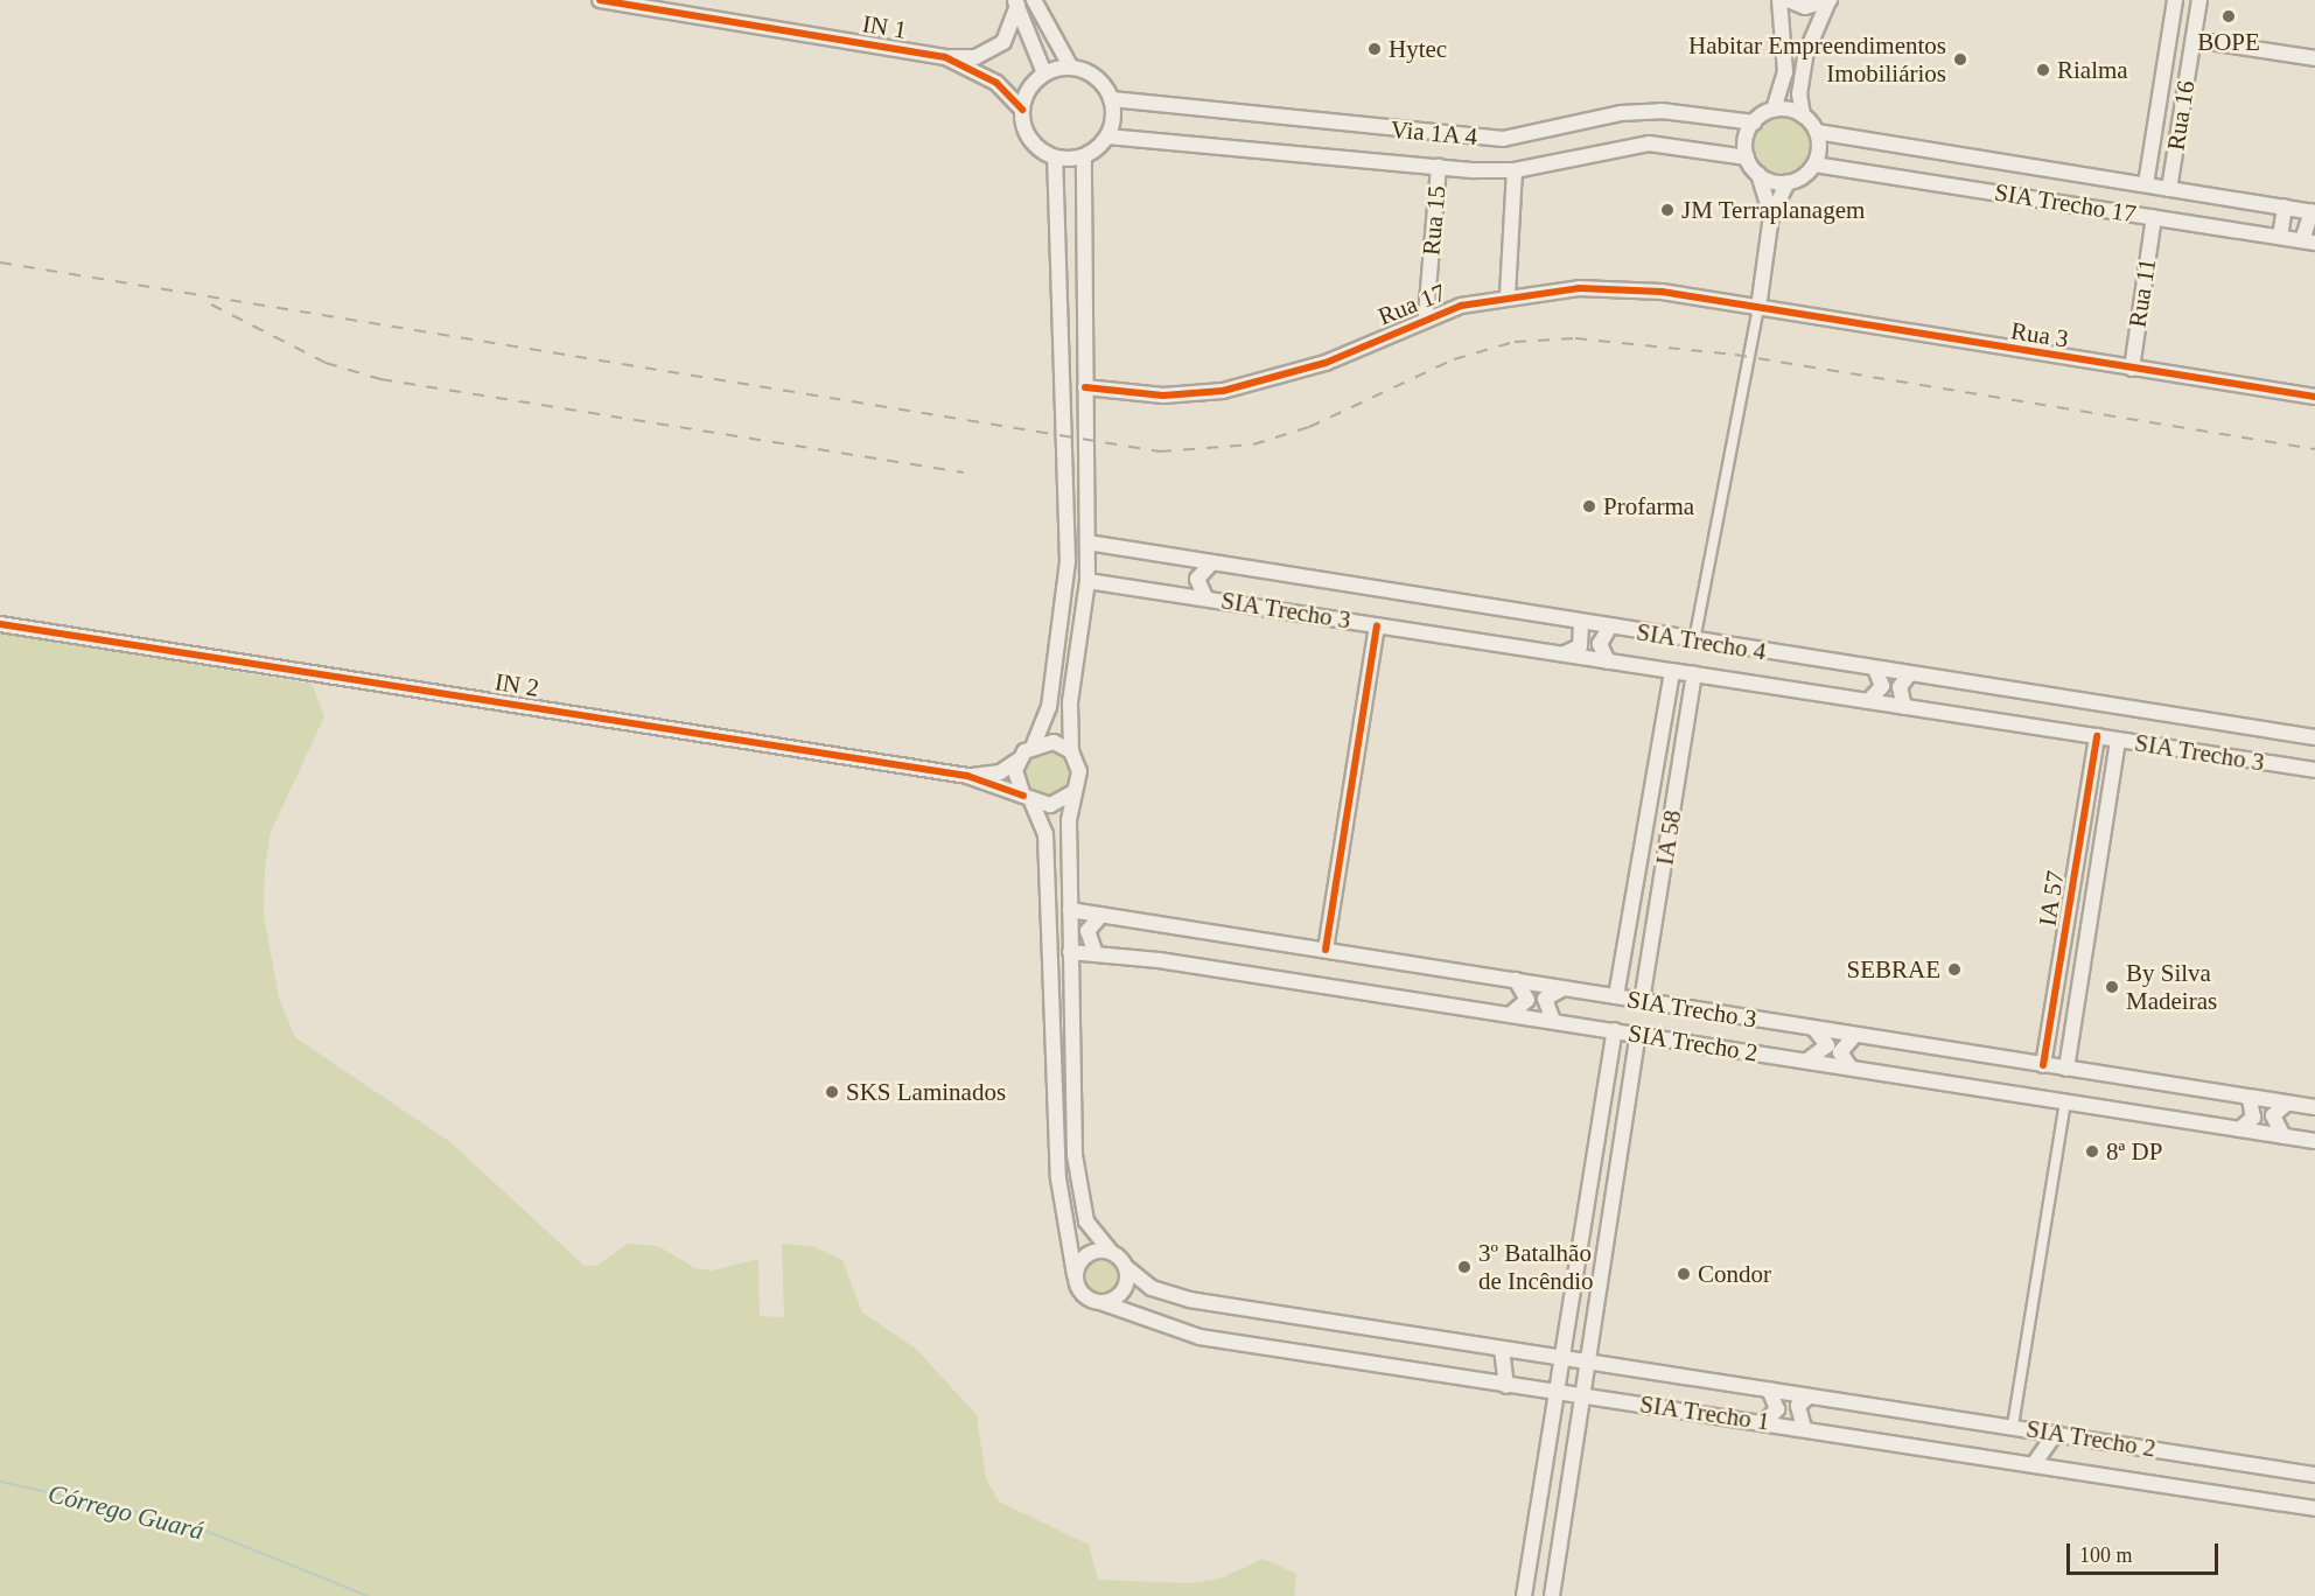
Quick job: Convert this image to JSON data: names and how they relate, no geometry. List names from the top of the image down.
{
  "streets": {
    "main road": [
      "IN 1",
      "Rua 16",
      "Via 1A 4",
      "SIA Trecho 17",
      "Rua 15",
      "Rua 11",
      "Rua 17",
      "Rua 3",
      "SIA Trecho 3",
      "SIA Trecho 4",
      "IN 2",
      "IA 58",
      "IA 57",
      "SIA Trecho 2",
      "SIA Trecho 1"
    ]
  },
  "crossings": [
    ["IN 1", "Via 1A 4"],
    ["Rua 16", "SIA Trecho 17"],
    ["Via 1A 4", "SIA Trecho 17"],
    ["Via 1A 4", "Rua 15"],
    ["SIA Trecho 17", "Rua 11"],
    ["Rua 15", "Rua 17"],
    ["Rua 11", "Rua 3"],
    ["Rua 17", "Rua 3"],
    ["SIA Trecho 3", "IA 58"],
    ["SIA Trecho 3", "IA 57"],
    ["SIA Trecho 2", "SIA Trecho 1"]
  ],
  "water": ["Córrego Guará"],
  "places": [
    "BOPE",
    "Hytec",
    "Habitar Empreendimentos Imobiliários",
    "Rialma",
    "JM Terraplanagem",
    "Profarma",
    "SEBRAE",
    "By Silva Madeiras",
    "SKS Laminados",
    "8ª DP",
    "3º Batalhão de Incêndio",
    "Condor"
  ],
  "scale_bar": "100 m"
}
